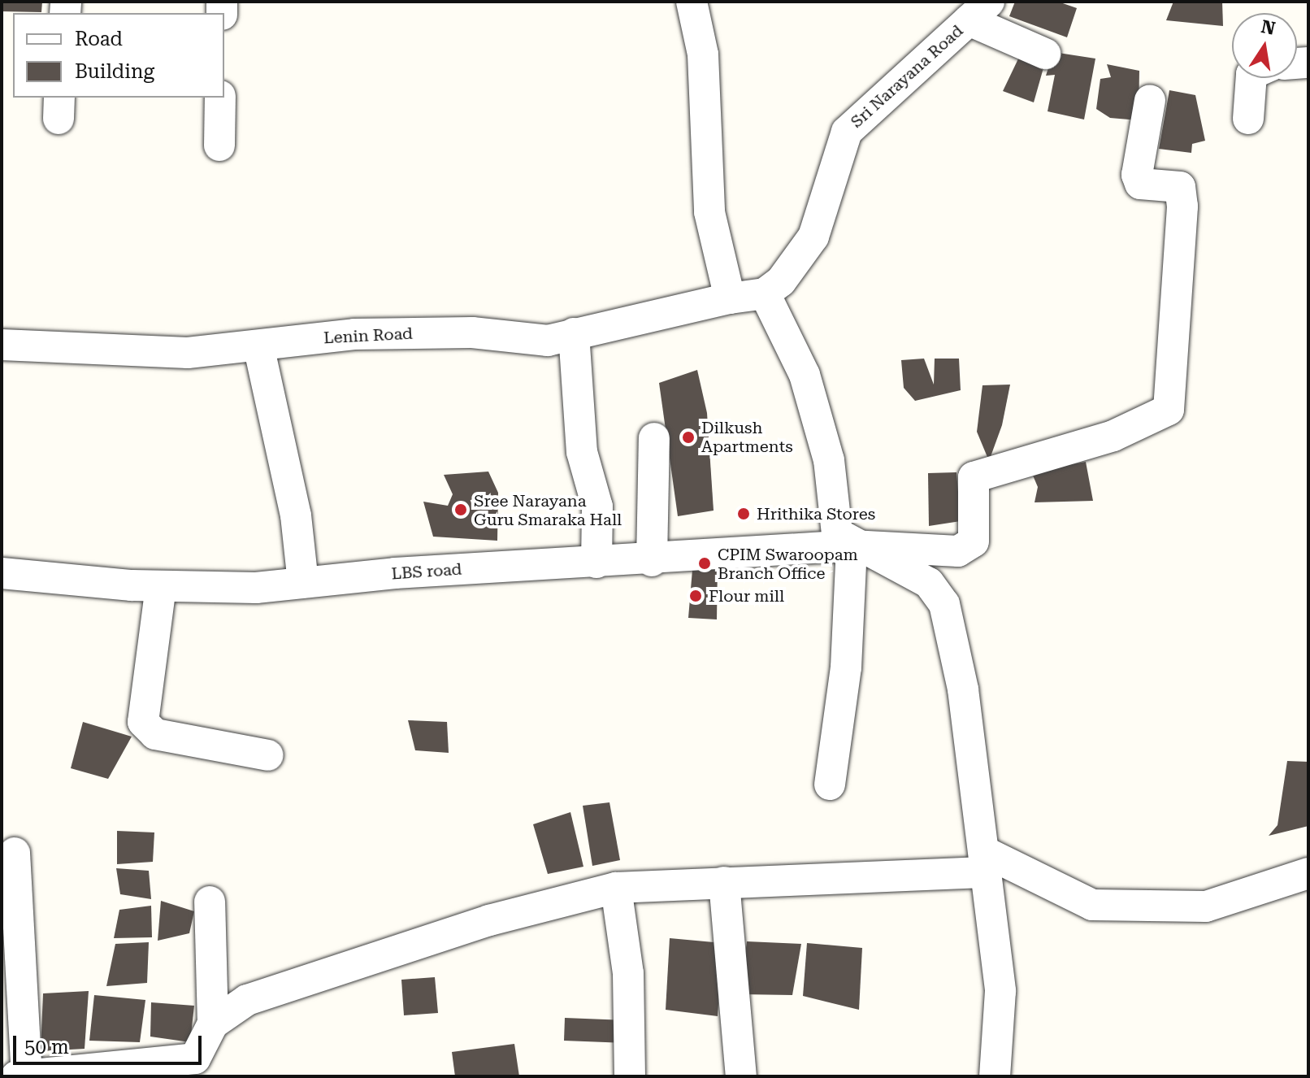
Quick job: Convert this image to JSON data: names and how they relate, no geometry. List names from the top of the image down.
{
  "streets": {
    "street": ["Sri Narayana Road", "Lenin Road", "LBS road"]
  },
  "crossings": [
    ["Sri Narayana Road", "Lenin Road"]
  ],
  "places": [
    "Dilkush Apartments",
    "Sree Narayana Guru Smaraka Hall",
    "Hrithika Stores",
    "CPIM Swaroopam Branch Office",
    "Flour mill"
  ],
  "legend": ["Road", "Building"],
  "scale_bar": "50 m",
  "north": "top"
}
